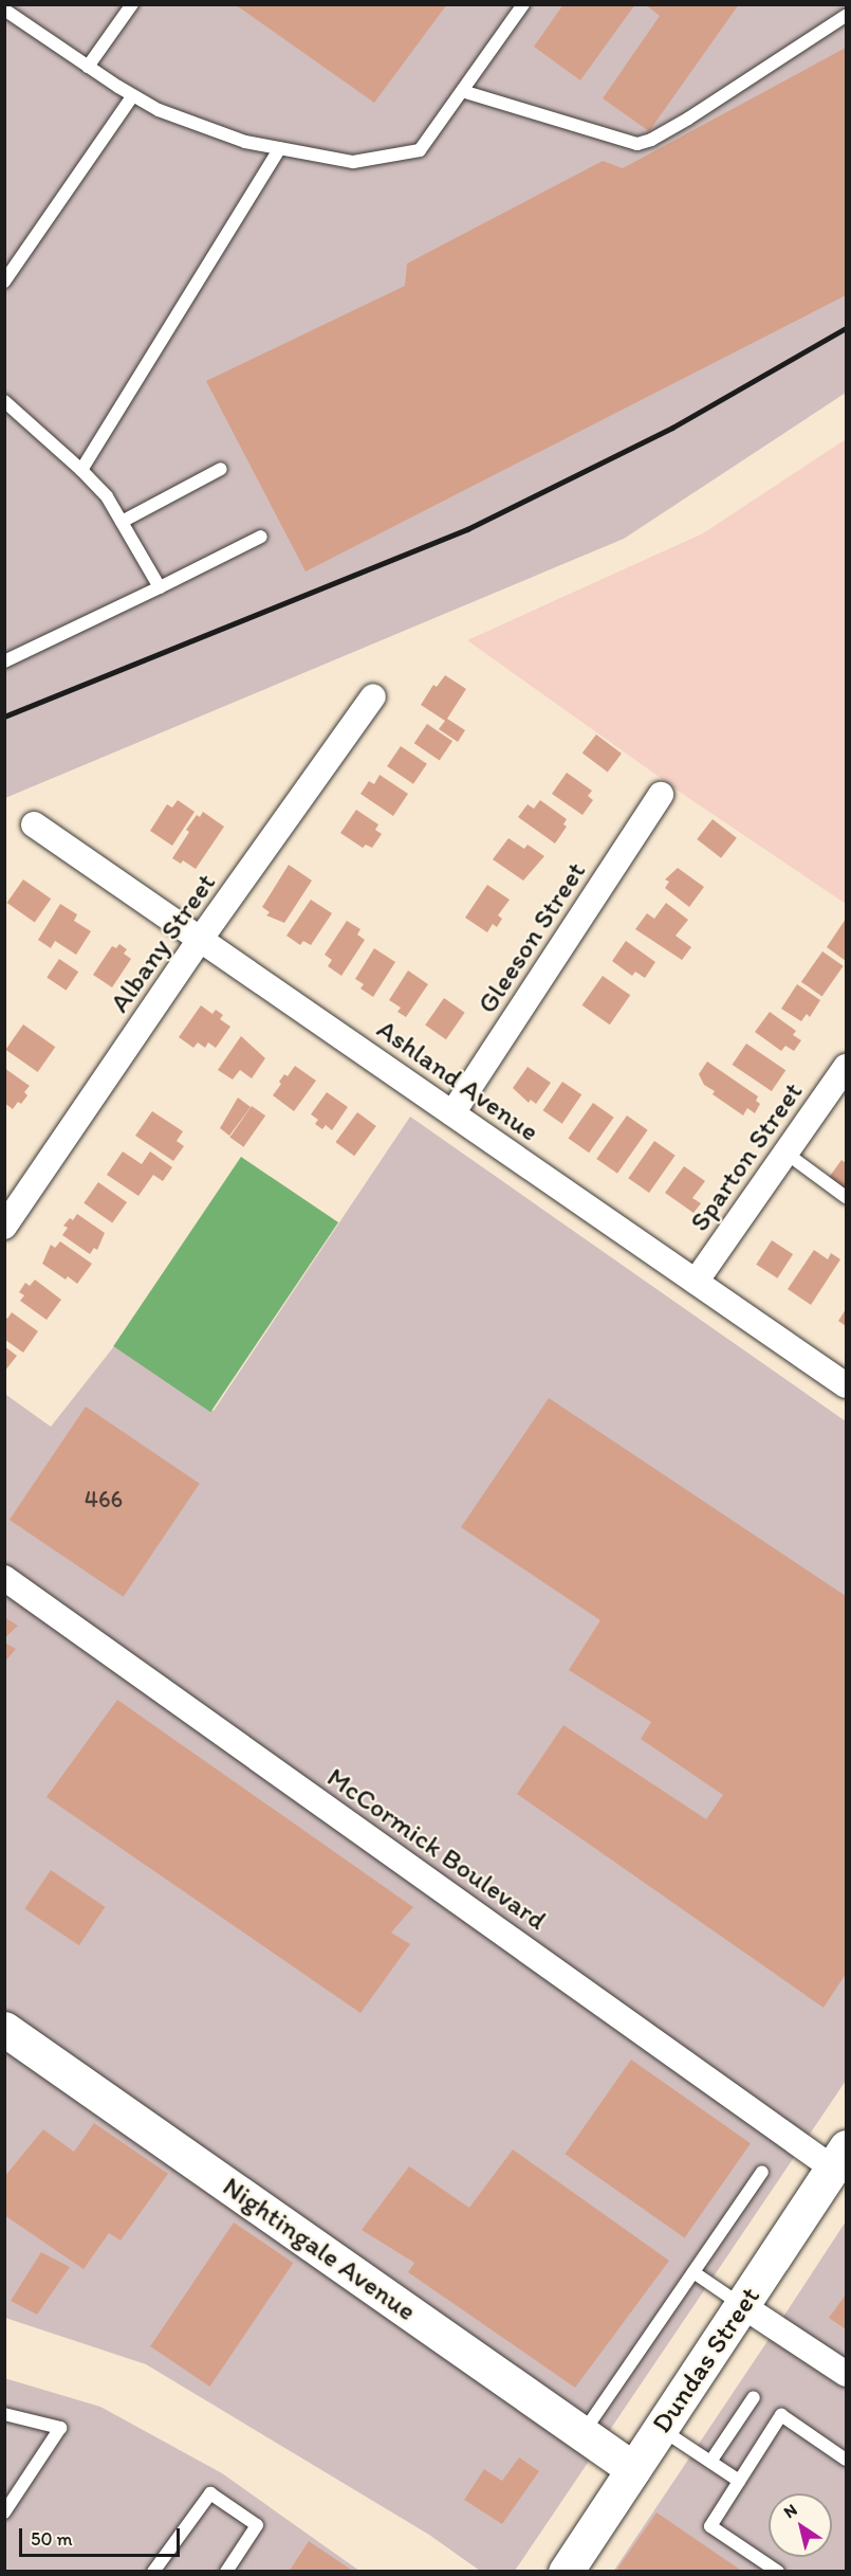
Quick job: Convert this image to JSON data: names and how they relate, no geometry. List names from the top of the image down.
{
  "streets": {
    "street": [
      "Gleeson Street",
      "Albany Street",
      "Ashland Avenue",
      "Sparton Street",
      "McCormick Boulevard",
      "Nightingale Avenue",
      "Dundas Street"
    ]
  },
  "crossings": [
    ["Gleeson Street", "Ashland Avenue"],
    ["Albany Street", "Ashland Avenue"],
    ["Ashland Avenue", "Sparton Street"],
    ["McCormick Boulevard", "Dundas Street"],
    ["Nightingale Avenue", "Dundas Street"]
  ],
  "house_numbers": ["466"],
  "scale_bar": "50 m",
  "north": "top left"
}
